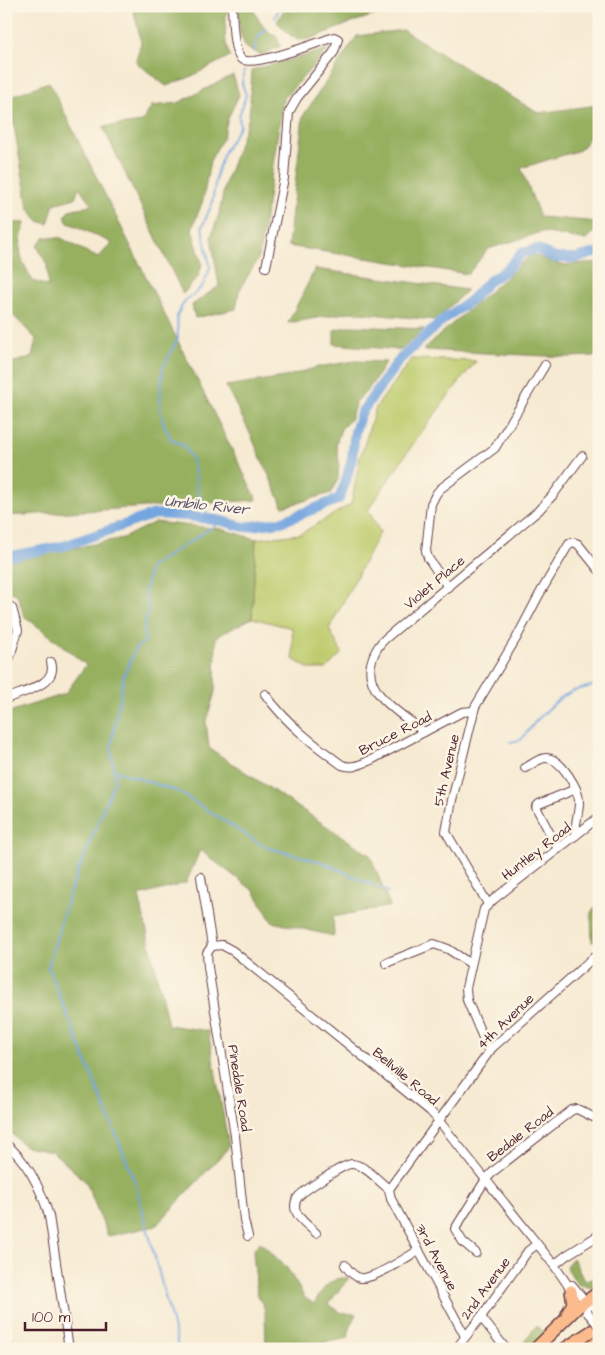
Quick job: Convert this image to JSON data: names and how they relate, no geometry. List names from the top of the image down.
{
  "streets": {
    "street": [
      "Violet Place",
      "Bruce Road",
      "5th Avenue",
      "Huntley Road",
      "4th Avenue",
      "Bellville Road",
      "Pinedale Road",
      "Bedale Road",
      "3rd Avenue",
      "2nd Avenue"
    ]
  },
  "crossings": [
    ["Violet Place", "Bruce Road"],
    ["Bruce Road", "5th Avenue"],
    ["5th Avenue", "Huntley Road"],
    ["4th Avenue", "Bellville Road"],
    ["4th Avenue", "3rd Avenue"],
    ["Bellville Road", "Pinedale Road"],
    ["Bellville Road", "Bedale Road"],
    ["Bellville Road", "2nd Avenue"],
    ["3rd Avenue", "2nd Avenue"]
  ],
  "water": ["Umbilo River"],
  "scale_bar": "100 m"
}
